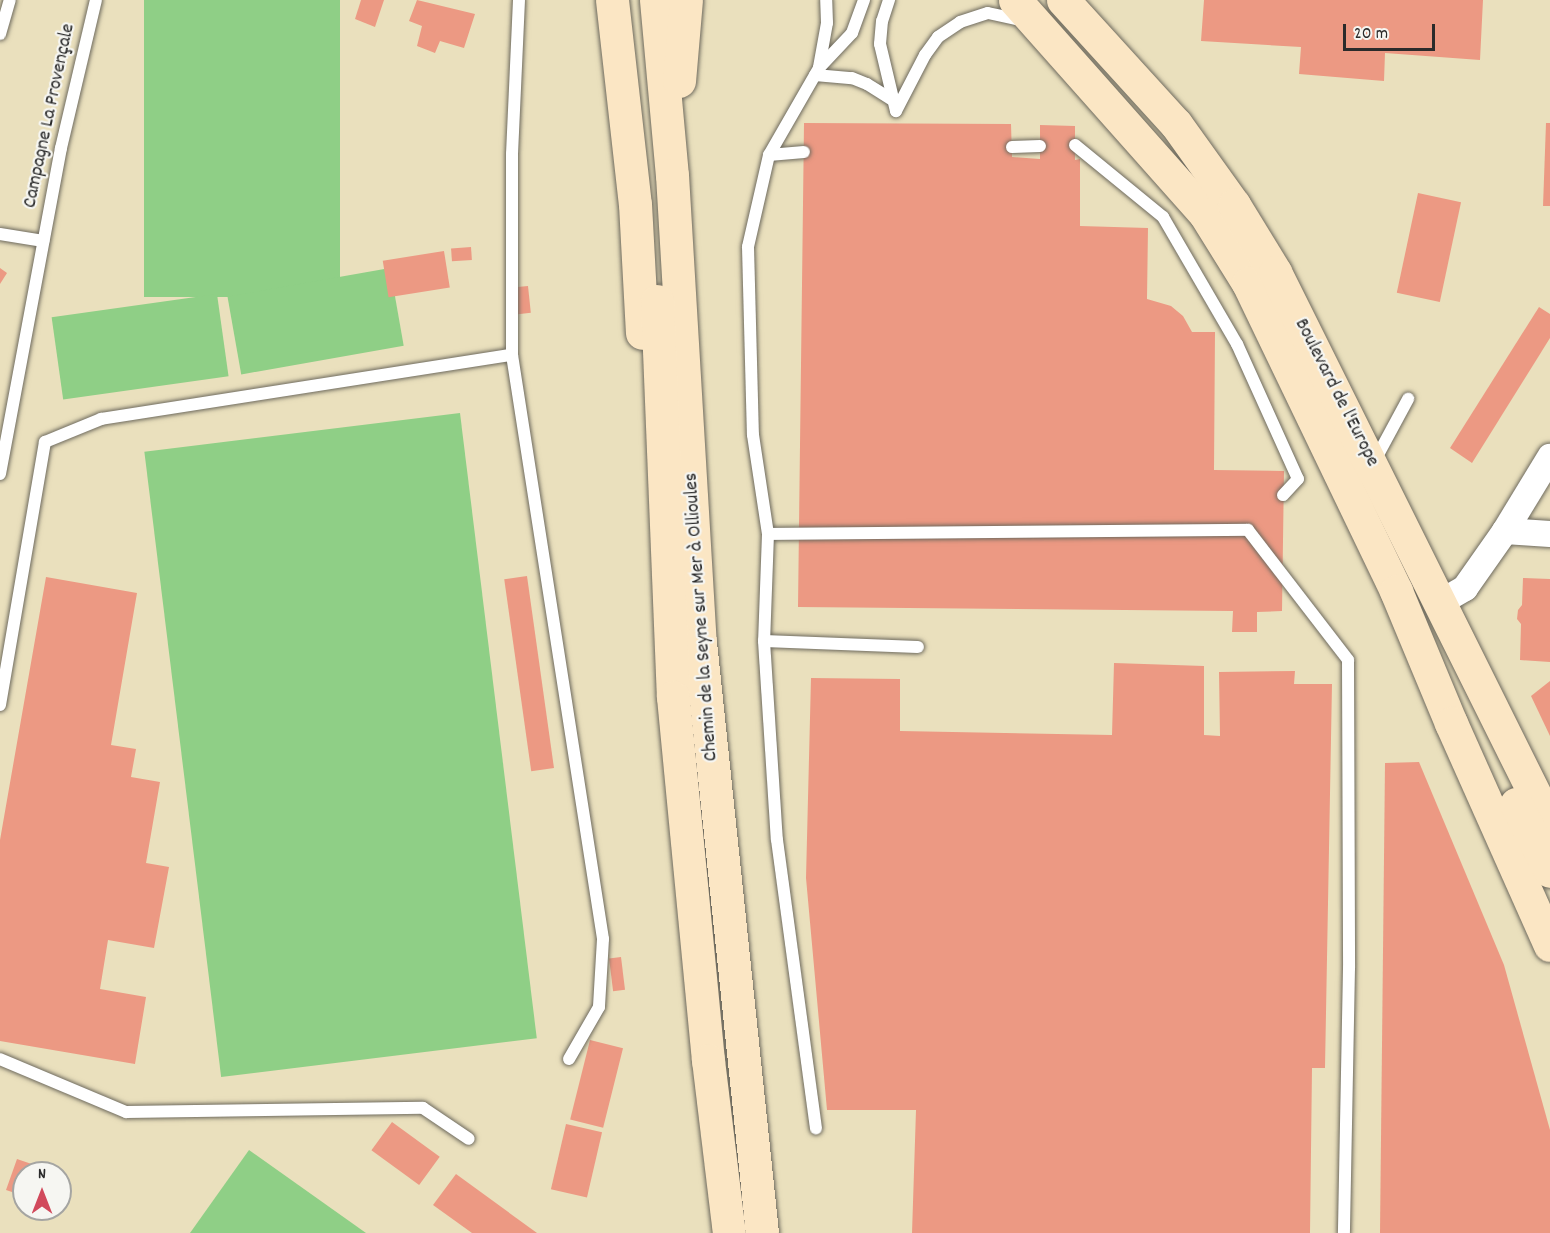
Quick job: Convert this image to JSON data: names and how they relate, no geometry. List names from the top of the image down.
{
  "streets": {
    "main road": ["Boulevard de l'Europe", "Chemin de la Seyne sur Mer à Ollioules"],
    "lane": ["Campagne La Provençale"]
  },
  "scale_bar": "20 m",
  "north": "top"
}
